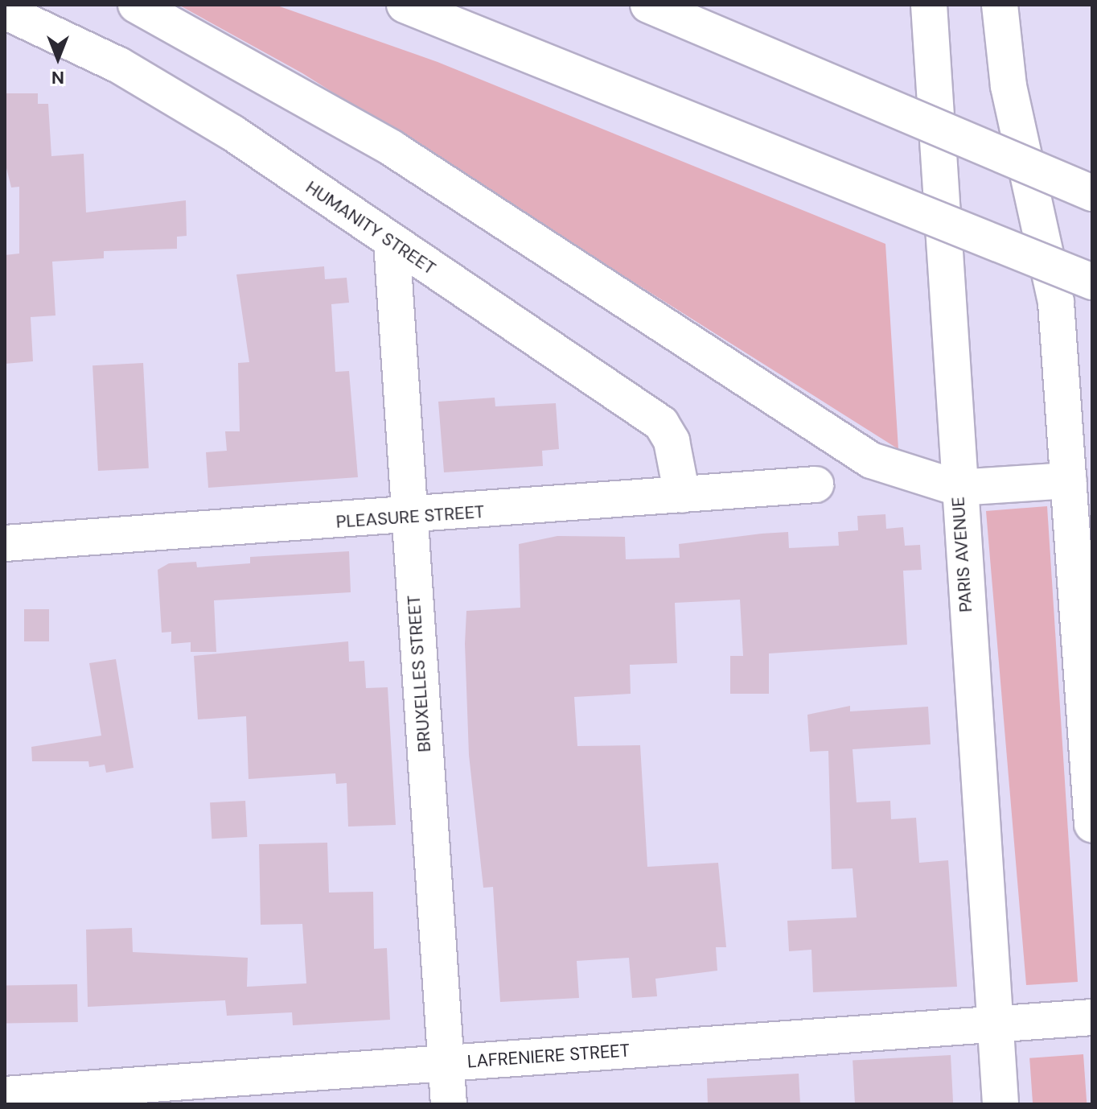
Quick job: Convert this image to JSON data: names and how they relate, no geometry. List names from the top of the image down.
{
  "streets": {
    "main road": [
      "HUMANITY STREET",
      "PLEASURE STREET",
      "PARIS AVENUE",
      "BRUXELLES STREET",
      "LAFRENIERE STREET"
    ]
  },
  "crossings": [
    ["HUMANITY STREET", "PLEASURE STREET"],
    ["HUMANITY STREET", "BRUXELLES STREET"],
    ["PLEASURE STREET", "BRUXELLES STREET"],
    ["PARIS AVENUE", "LAFRENIERE STREET"],
    ["BRUXELLES STREET", "LAFRENIERE STREET"]
  ],
  "north": "bottom"
}
